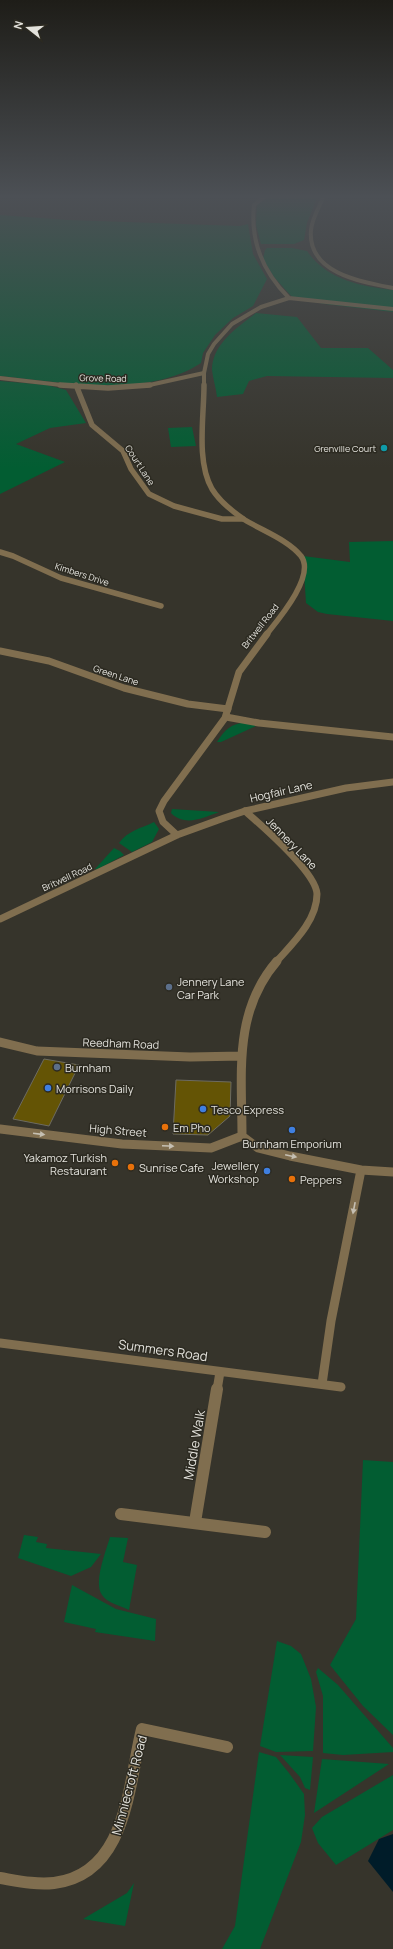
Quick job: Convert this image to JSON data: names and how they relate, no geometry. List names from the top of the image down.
{
  "streets": {
    "street": [
      "Grove Road",
      "Court Lane",
      "Kimbers Drive",
      "Britwell Road",
      "Green Lane",
      "Hogfair Lane",
      "Jennery Lane",
      "Reedham Road",
      "High Street",
      "Summers Road",
      "Middle Walk",
      "Minniecroft Road"
    ]
  },
  "crossings": [
    ["Grove Road", "Court Lane"],
    ["Grove Road", "Britwell Road"],
    ["Court Lane", "Britwell Road"],
    ["Britwell Road", "Green Lane"],
    ["Britwell Road", "Hogfair Lane"],
    ["Hogfair Lane", "Jennery Lane"],
    ["Jennery Lane", "Reedham Road"],
    ["Jennery Lane", "High Street"],
    ["Summers Road", "Middle Walk"]
  ],
  "one_way": ["High Street"],
  "places": [
    "Grenville Court",
    "Jennery Lane Car Park",
    "Burnham",
    "Morrisons Daily",
    "Tesco Express",
    "Em Pho",
    "Burnham Emporium",
    "Yakamoz Turkish Restaurant",
    "Sunrise Cafe",
    "Jewellery Workshop",
    "Peppers"
  ],
  "north": "left"
}
